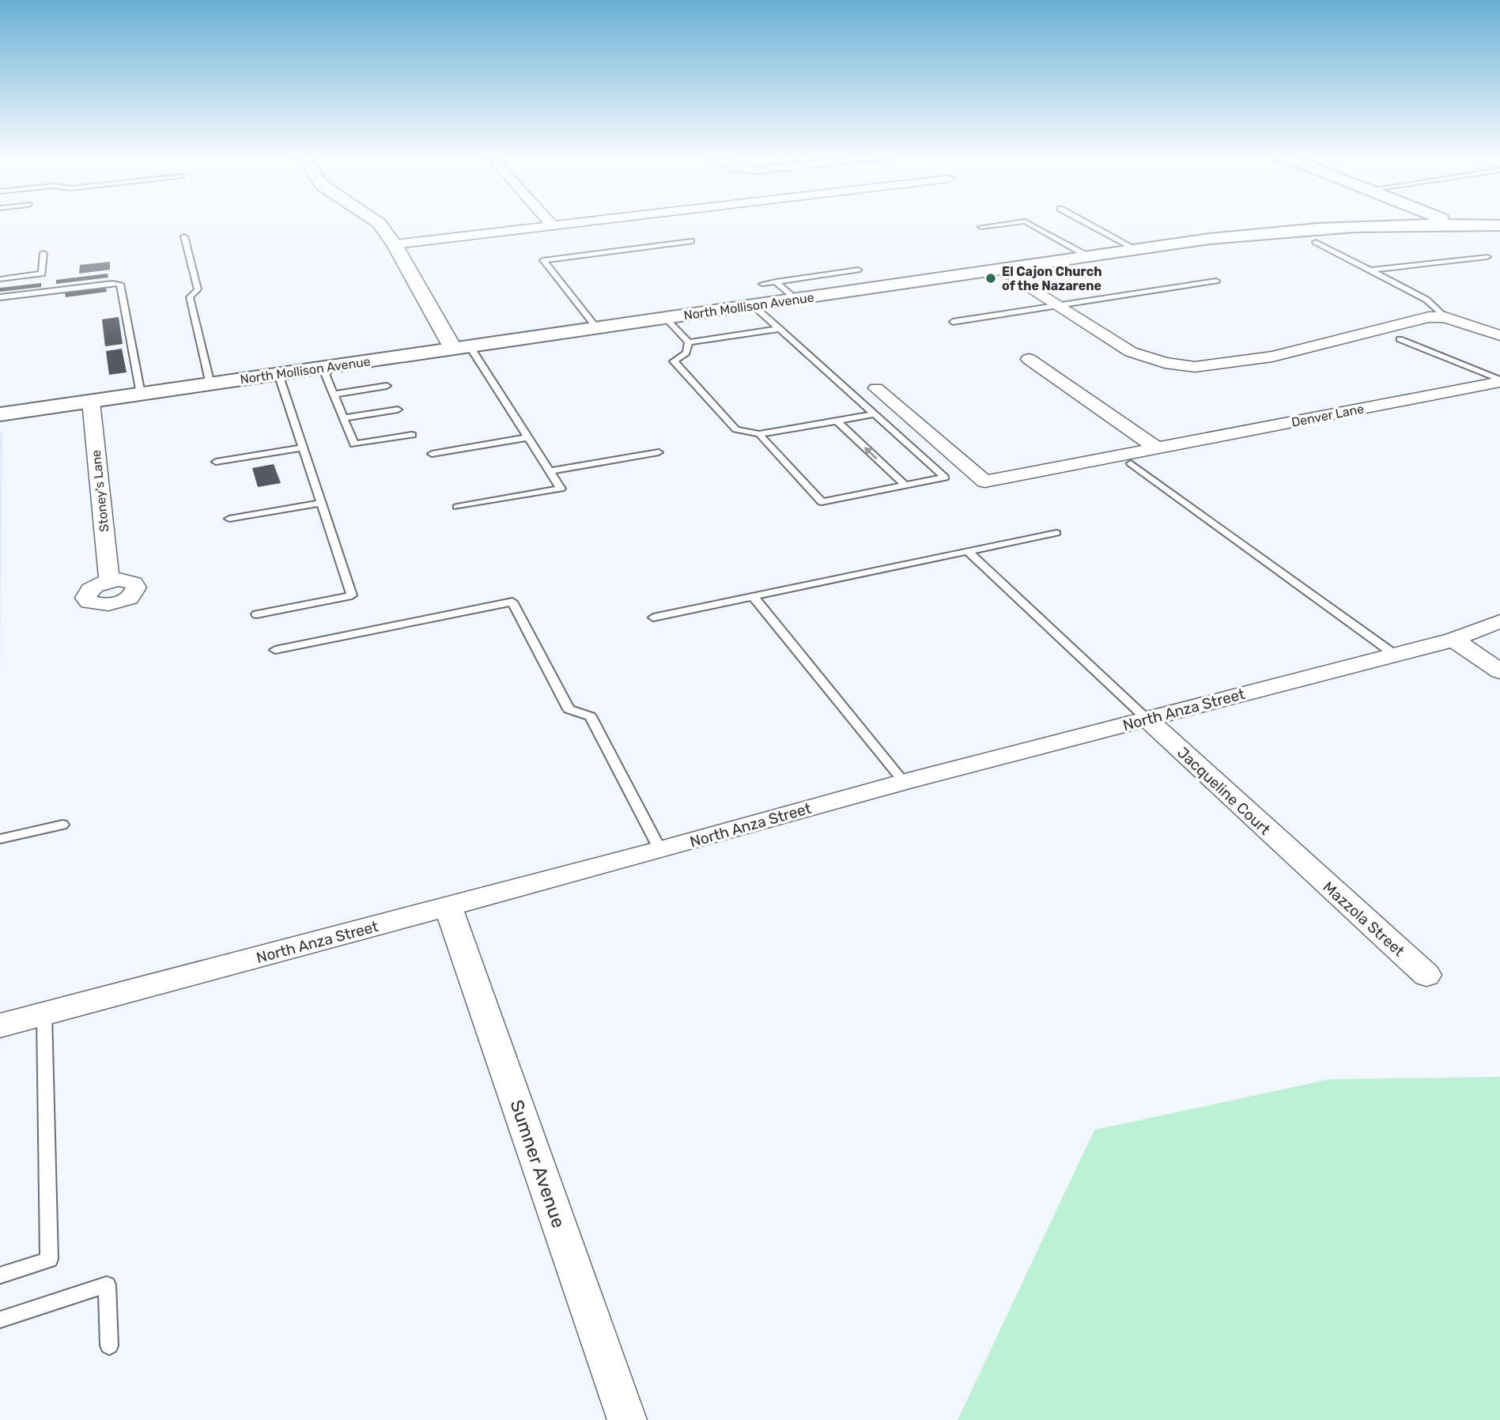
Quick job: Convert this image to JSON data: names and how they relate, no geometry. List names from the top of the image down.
{
  "streets": {
    "main road": ["North Mollison Avenue"],
    "street": [
      "Denver Lane",
      "Stoney's Lane",
      "North Anza Street",
      "Jacqueline Court",
      "Mazzola Street",
      "Sumner Avenue"
    ]
  },
  "crossings": [
    ["North Mollison Avenue", "Stoney's Lane"],
    ["North Anza Street", "Jacqueline Court"],
    ["North Anza Street", "Sumner Avenue"],
    ["Jacqueline Court", "Mazzola Street"]
  ],
  "places": ["El Cajon Church of the Nazarene"]
}
